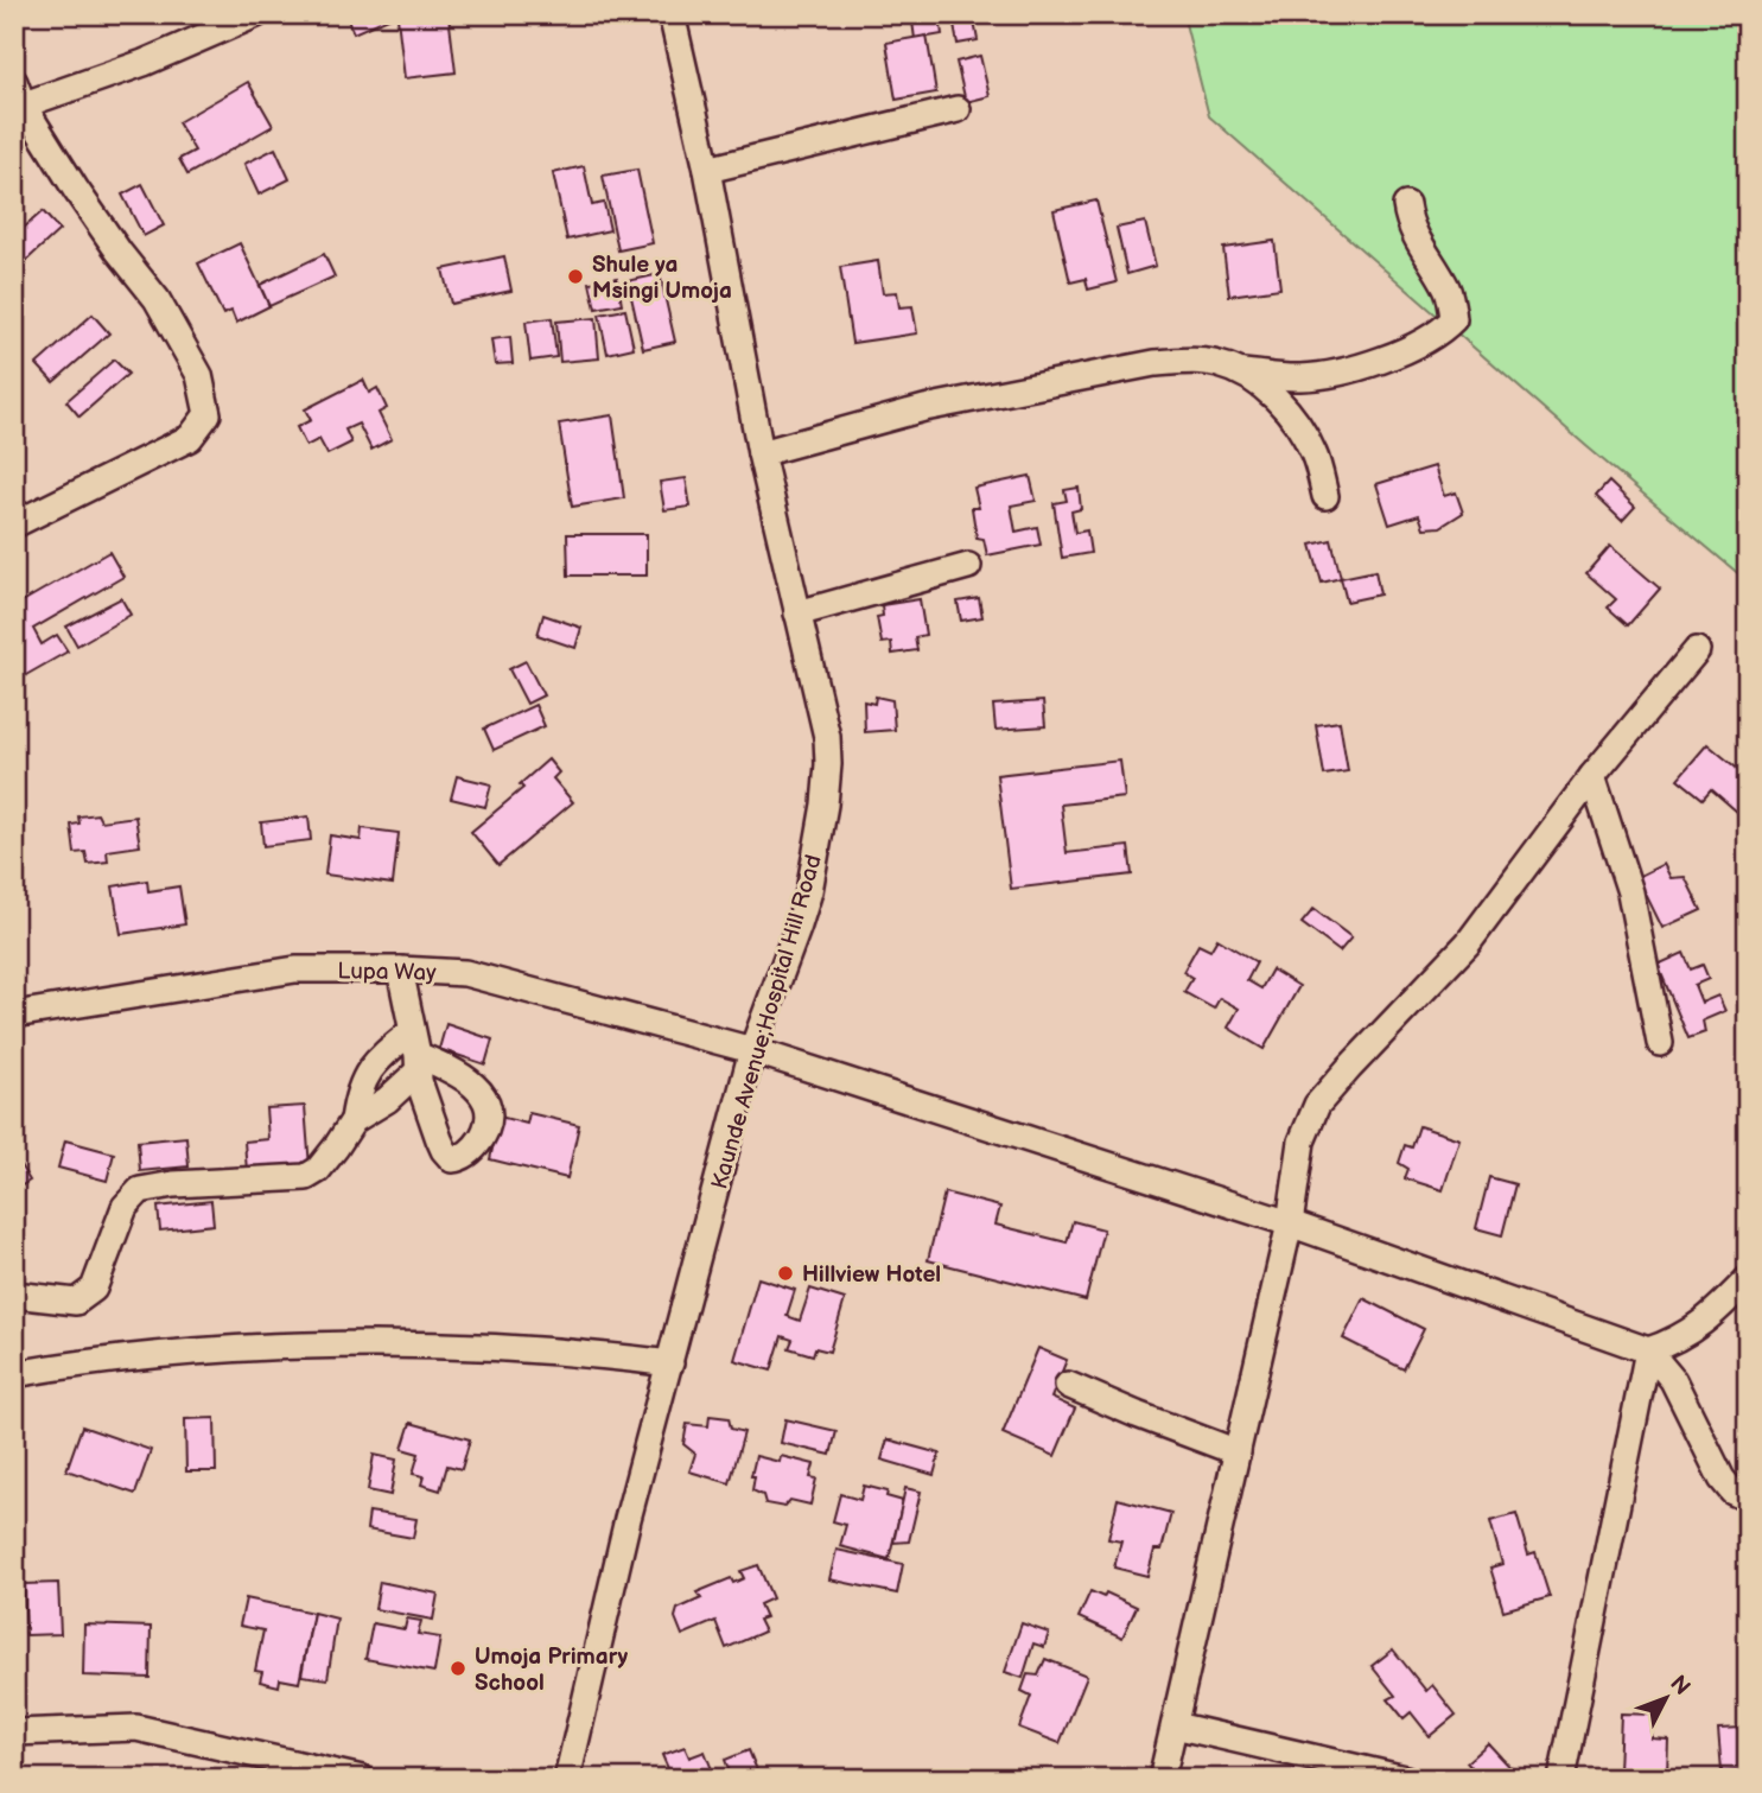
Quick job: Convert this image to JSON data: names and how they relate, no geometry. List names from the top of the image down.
{
  "streets": {
    "street": ["Lupa Way", "Kaunde Avenue;Hospital Hill Road"]
  },
  "crossings": [
    ["Lupa Way", "Kaunde Avenue;Hospital Hill Road"]
  ],
  "places": ["Shule ya Msingi Umoja", "Hillview Hotel", "Umoja Primary School"],
  "north": "top right"
}
